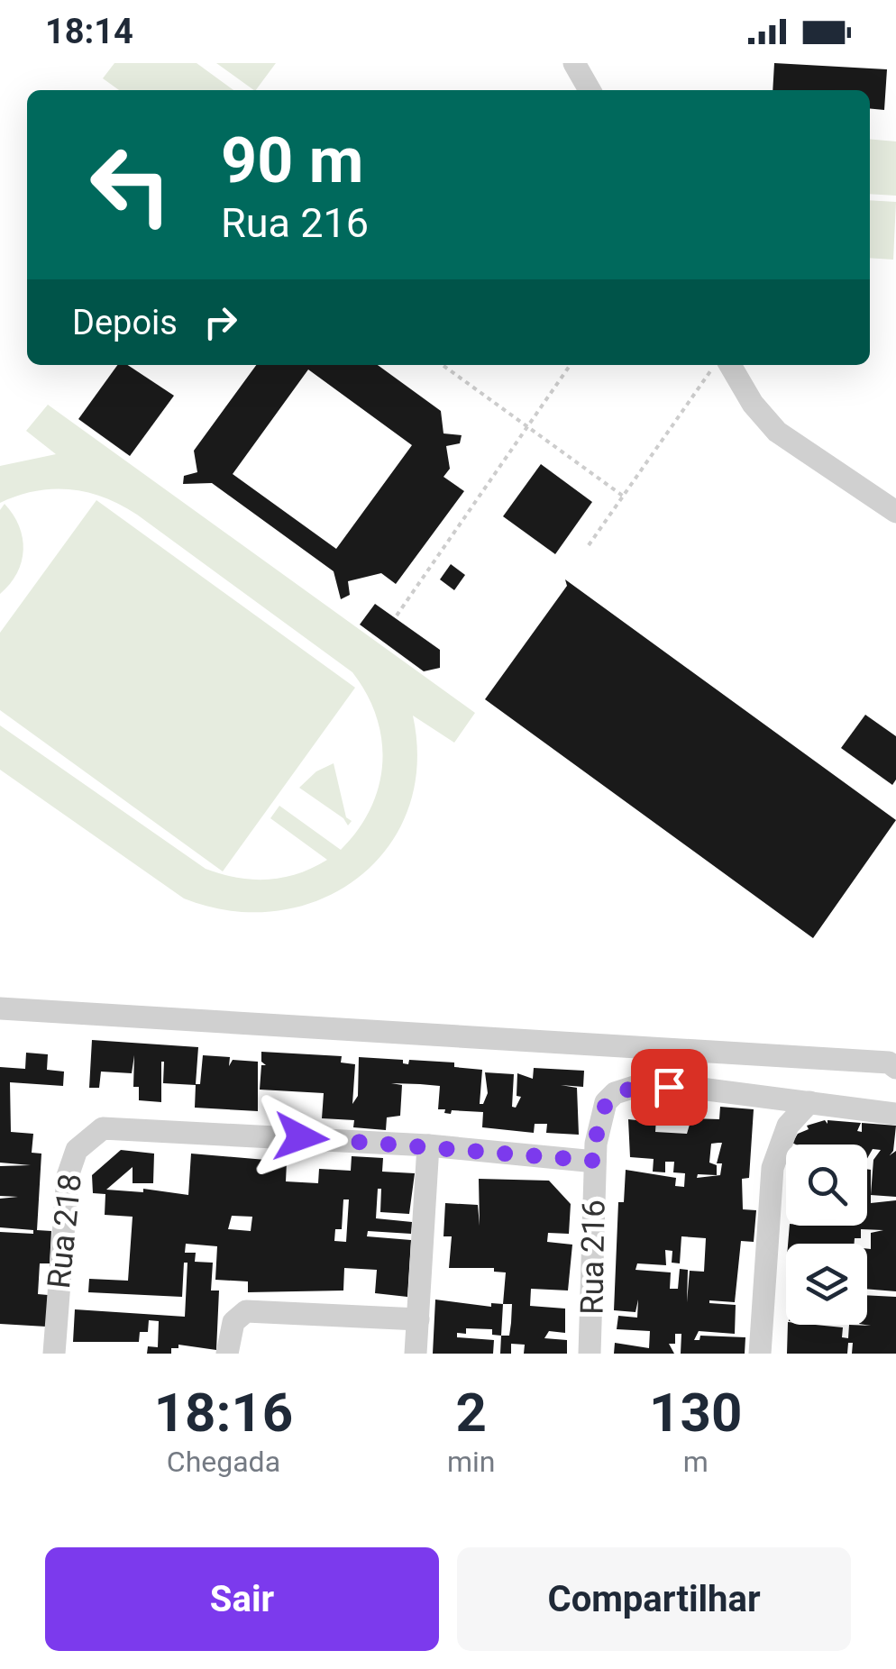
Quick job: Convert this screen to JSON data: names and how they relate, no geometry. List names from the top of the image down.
{
  "streets": {
    "street": ["Rua 218", "Rua 216"]
  },
  "crossings": [
    ["Rua 218", "Rua 216"]
  ],
  "page": {
    "status": "18:14",
    "turn": ["90 m", "Rua 216"],
    "then": "Depois",
    "eta": [
      "18:16",
      "Chegada",
      "2",
      "min",
      "130",
      "m"
    ],
    "buttons": ["Sair", "Compartilhar"]
  }
}
